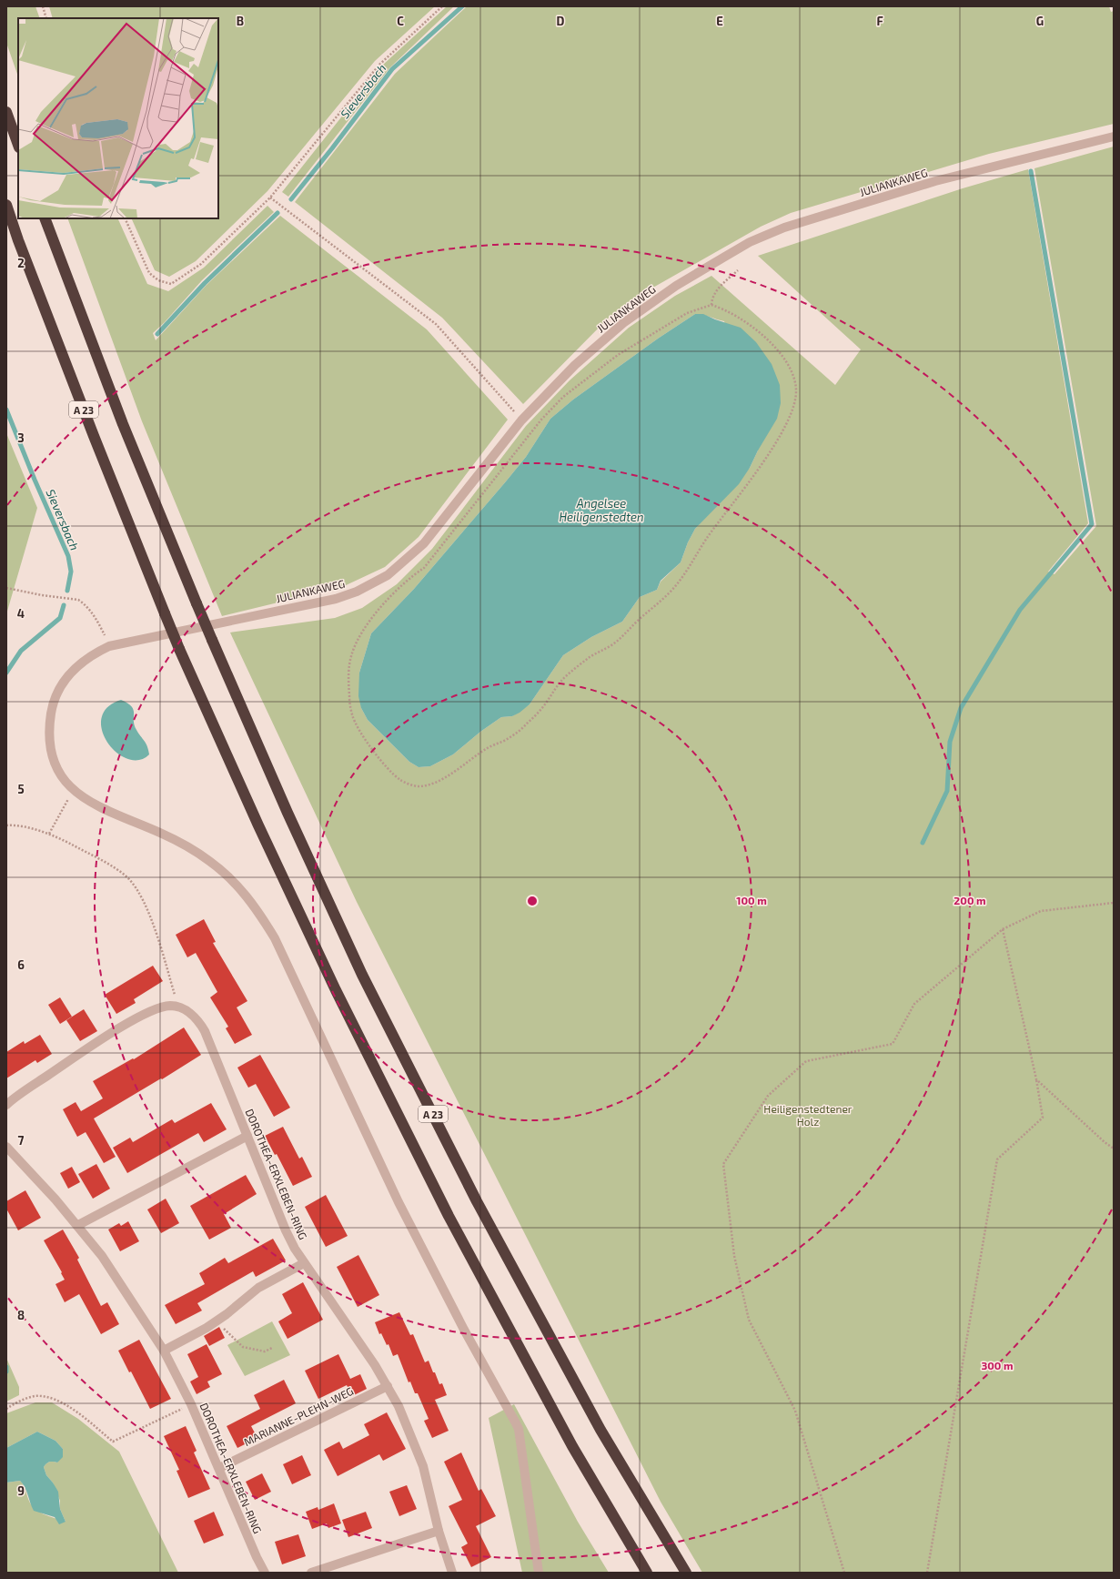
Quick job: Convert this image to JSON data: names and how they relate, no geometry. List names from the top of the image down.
{
  "streets": {
    "highway": ["A 23"],
    "street": ["JULIANKAWEG", "DOROTHEA-ERXLEBEN-RING", "MARIANNE-PLEHN-WEG"]
  },
  "crossings": [
    ["DOROTHEA-ERXLEBEN-RING", "MARIANNE-PLEHN-WEG"]
  ],
  "water": ["Sieversbach", "Angelsee Heiligenstedten"],
  "parks": ["Heiligenstedtener Holz"],
  "grid": {
    "columns": [
      "B",
      "C",
      "D",
      "E",
      "F",
      "G"
    ],
    "rows": [
      "2",
      "3",
      "4",
      "5",
      "6",
      "7",
      "8",
      "9"
    ]
  },
  "rings": ["100 m", "200 m", "300 m"]
}
